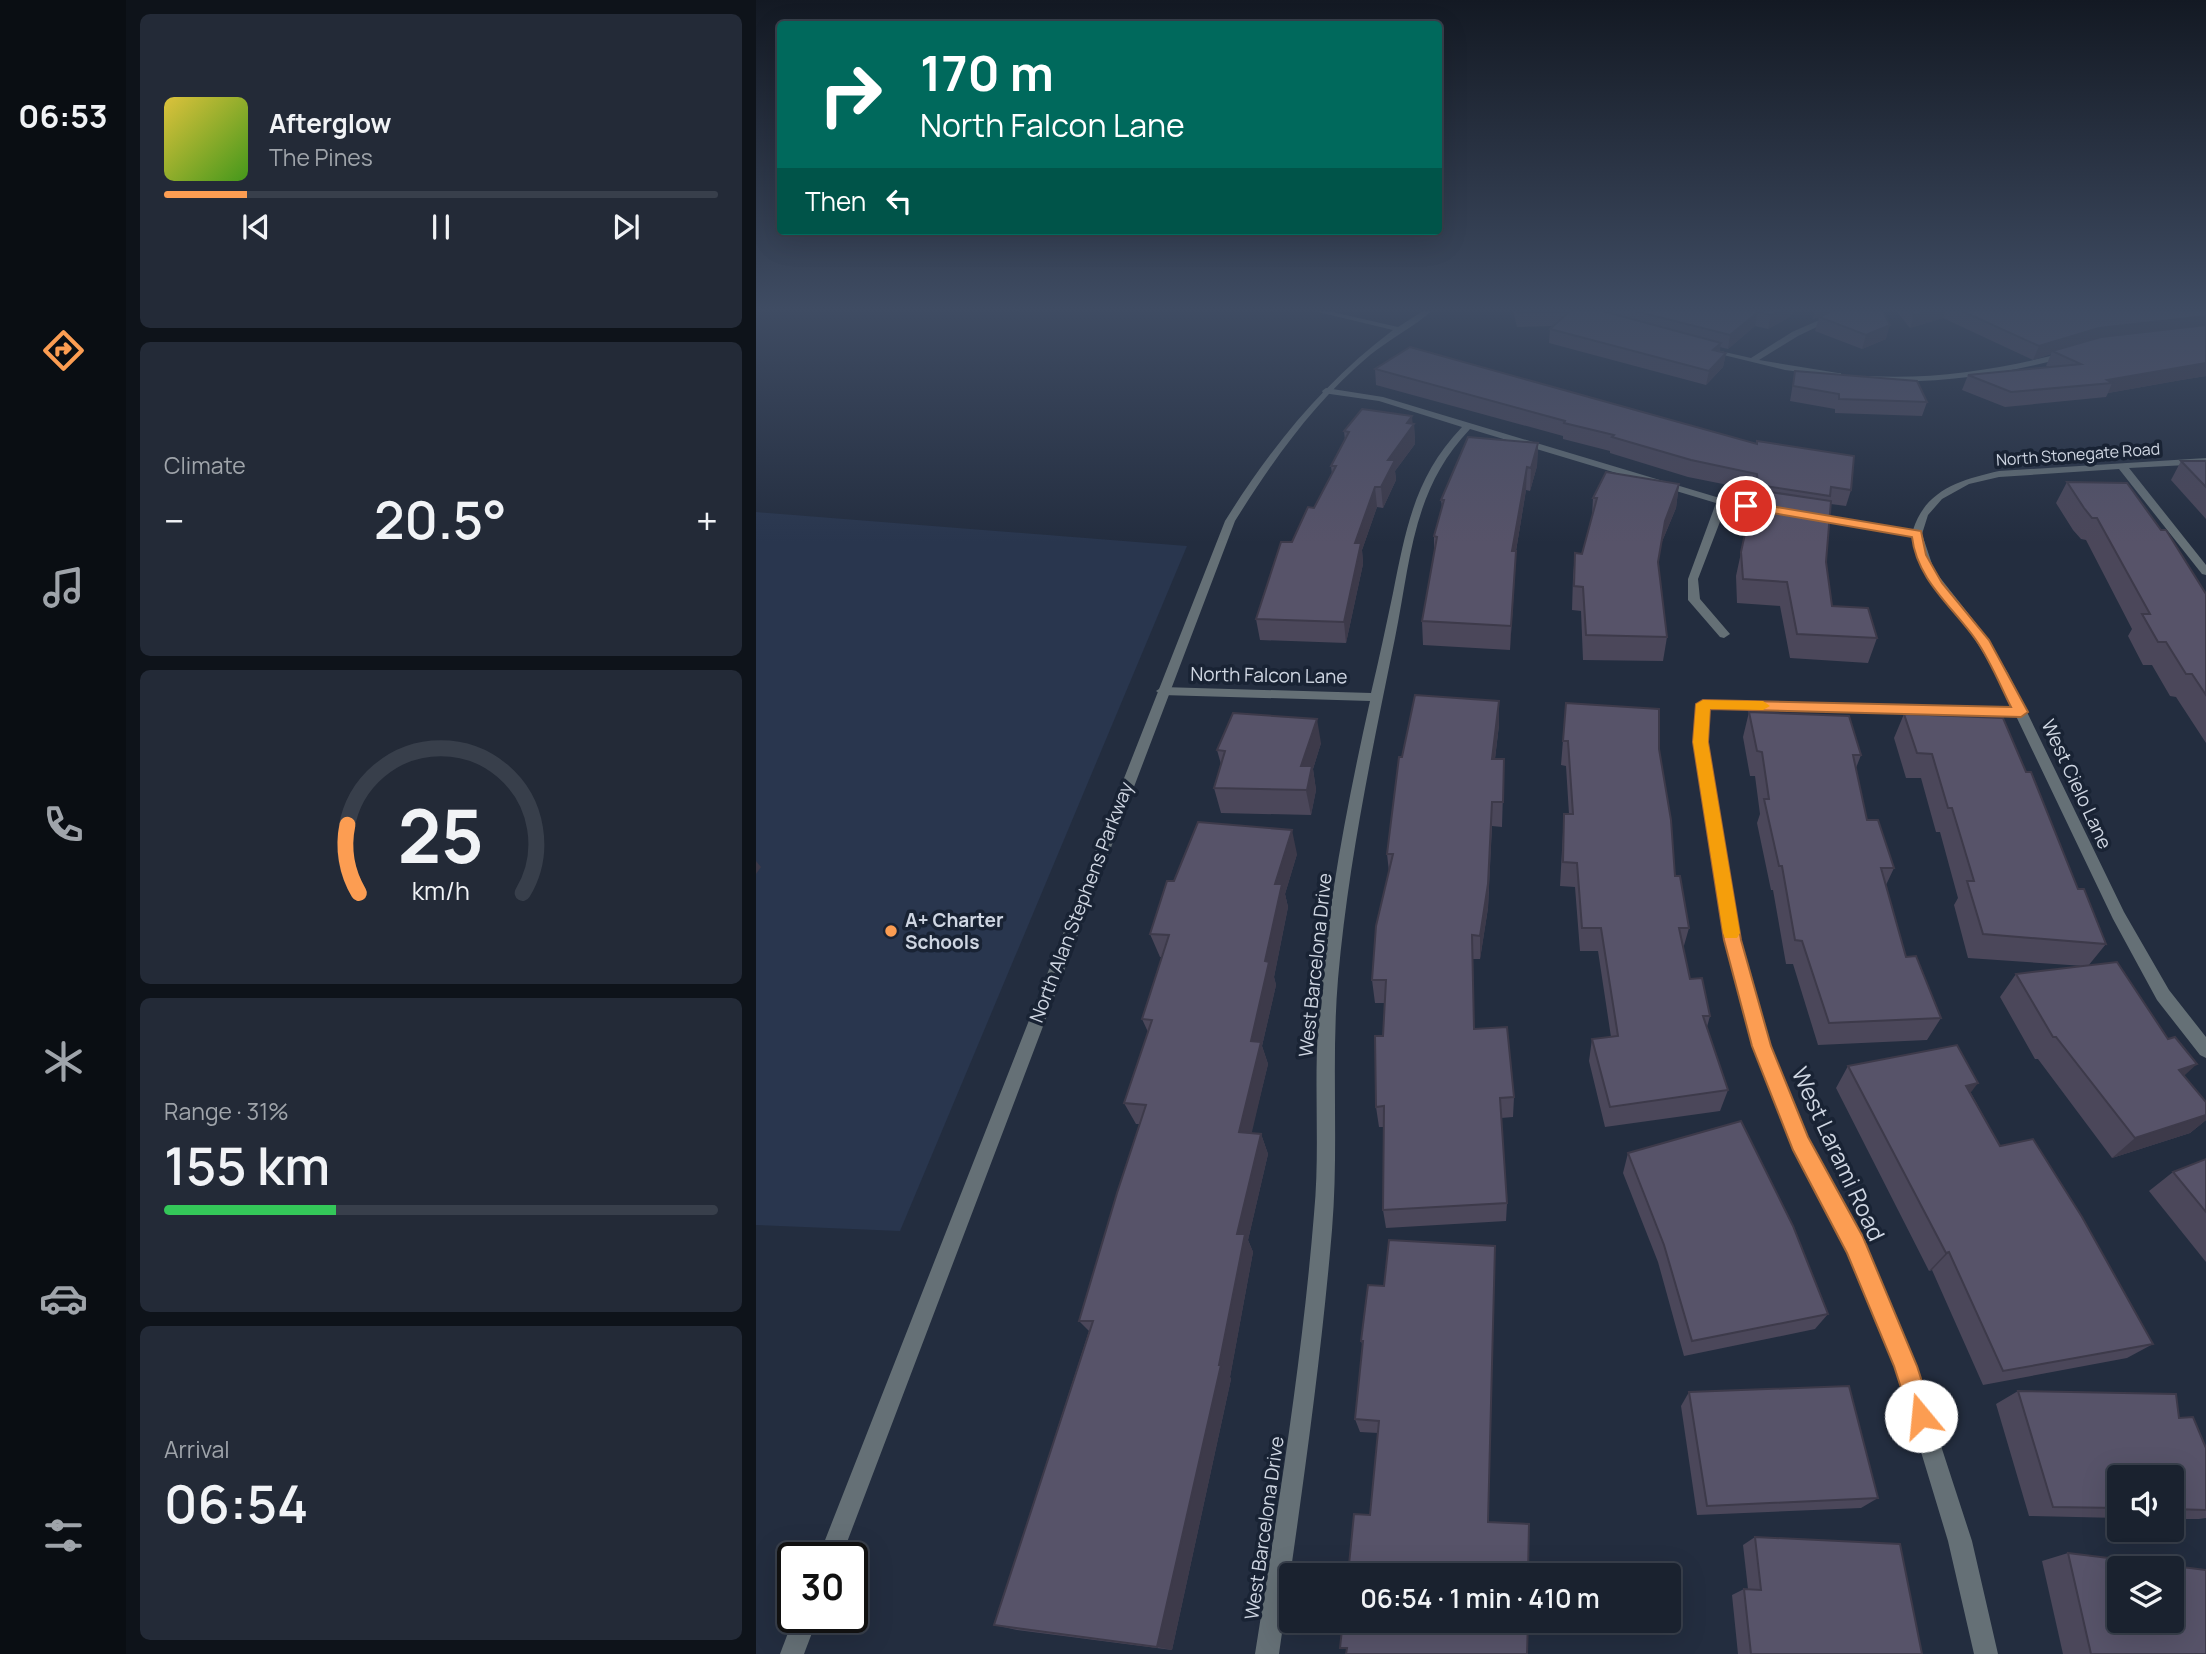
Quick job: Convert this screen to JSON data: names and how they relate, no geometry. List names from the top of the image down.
{
  "streets": {
    "street": [
      "North Stonegate Road",
      "North Falcon Lane",
      "West Cielo Lane",
      "North Alan Stephens Parkway",
      "West Barcelona Drive",
      "West Larami Road"
    ]
  },
  "crossings": [
    ["North Stonegate Road", "West Cielo Lane"],
    ["North Falcon Lane", "North Alan Stephens Parkway"],
    ["North Falcon Lane", "West Barcelona Drive"],
    ["West Cielo Lane", "West Larami Road"]
  ],
  "places": ["A+ Charter Schools"],
  "page": {
    "tabs": "06:53",
    "turn": ["170 m", "North Falcon Lane"],
    "song": ["Afterglow", "The Pines"],
    "then": "Then",
    "tile": [
      "Climate",
      ["Range · 31%", "155 km"],
      ["Arrival", "06:54"]
    ],
    "heat": ["−", "20.5°", "+"],
    "limit": "30",
    "trip": "06:54 · 1 min · 410 m",
    "gauge": ["25", "km/h"]
  }
}
